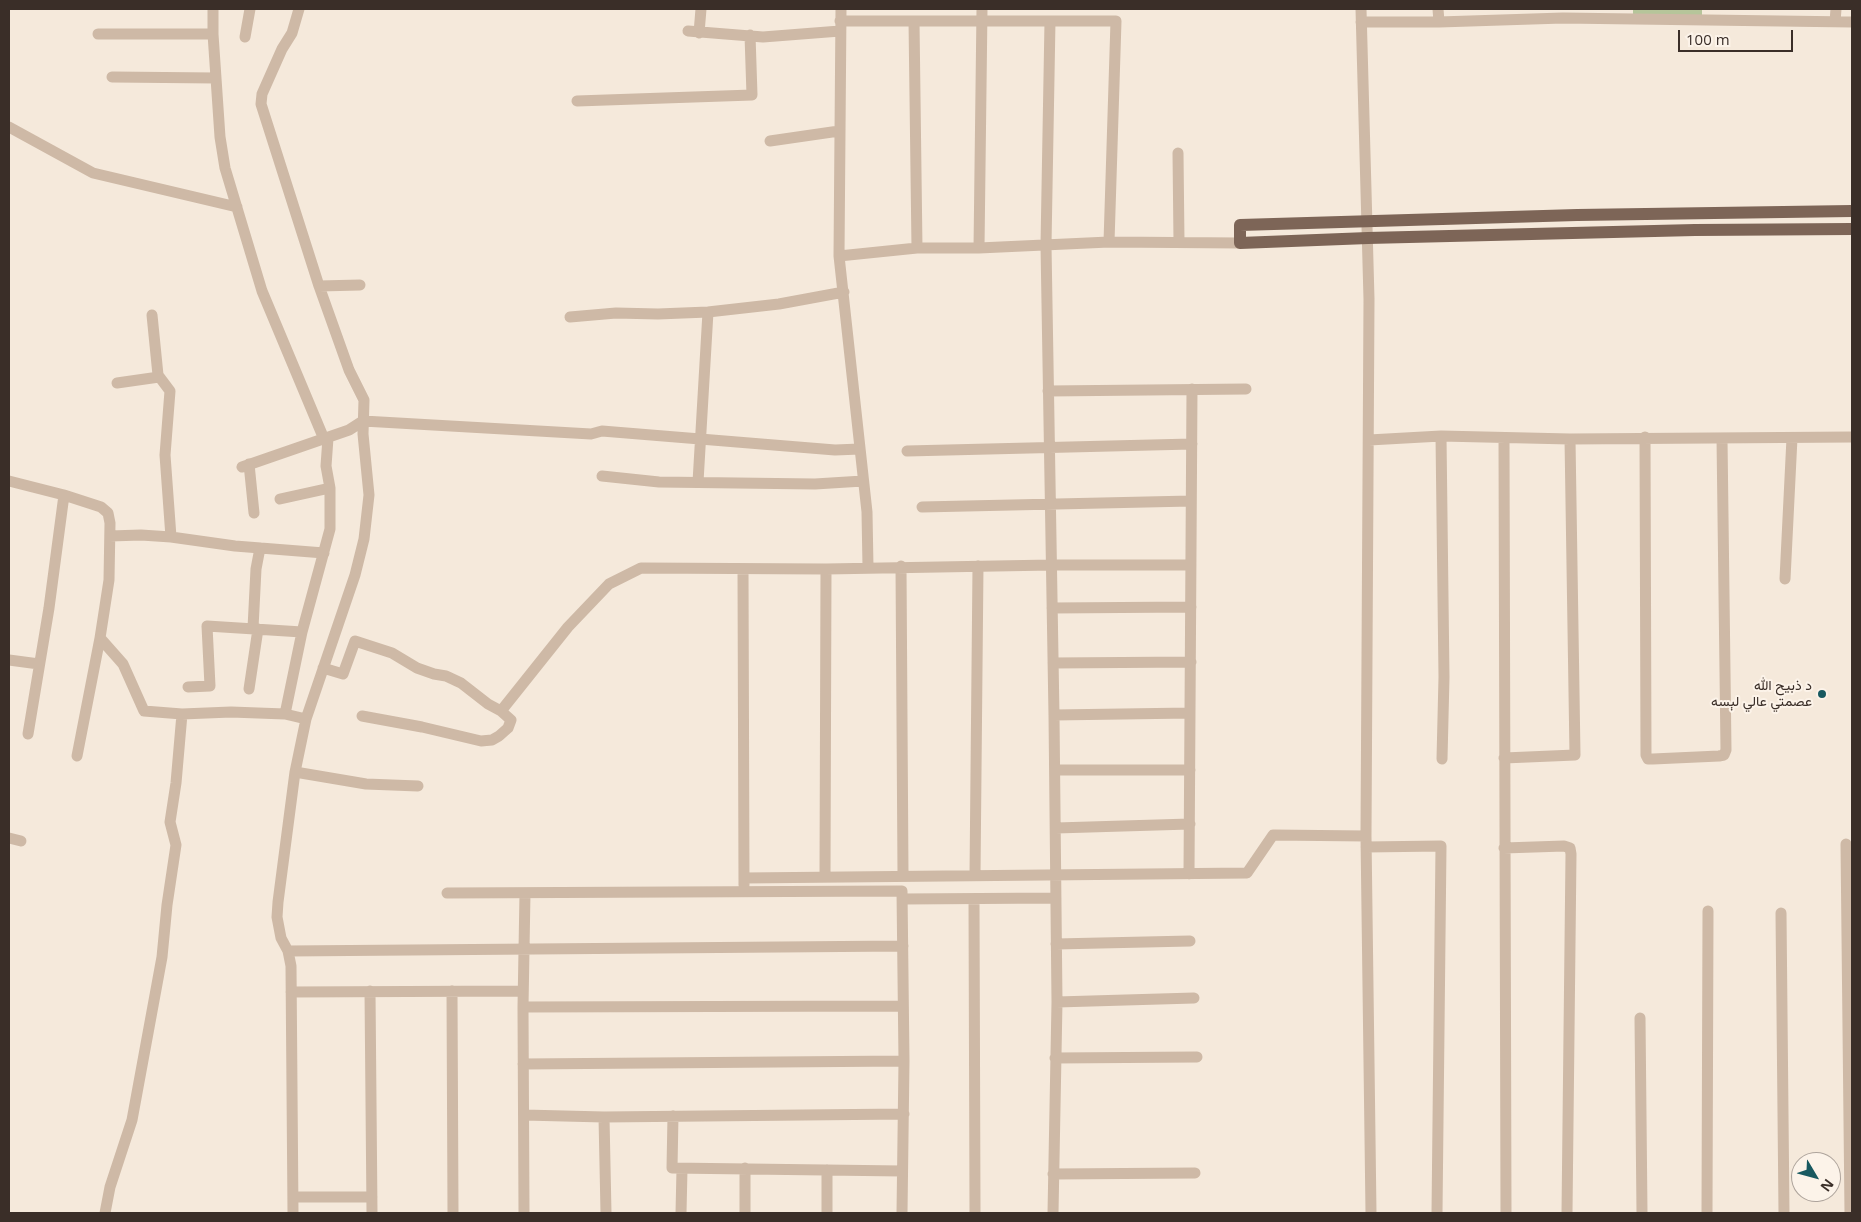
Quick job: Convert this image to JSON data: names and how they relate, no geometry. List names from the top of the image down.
{
  "places": ["د ذبیح الله عصمتي عالي لېسه"],
  "scale_bar": "100 m",
  "north": "bottom right"
}
